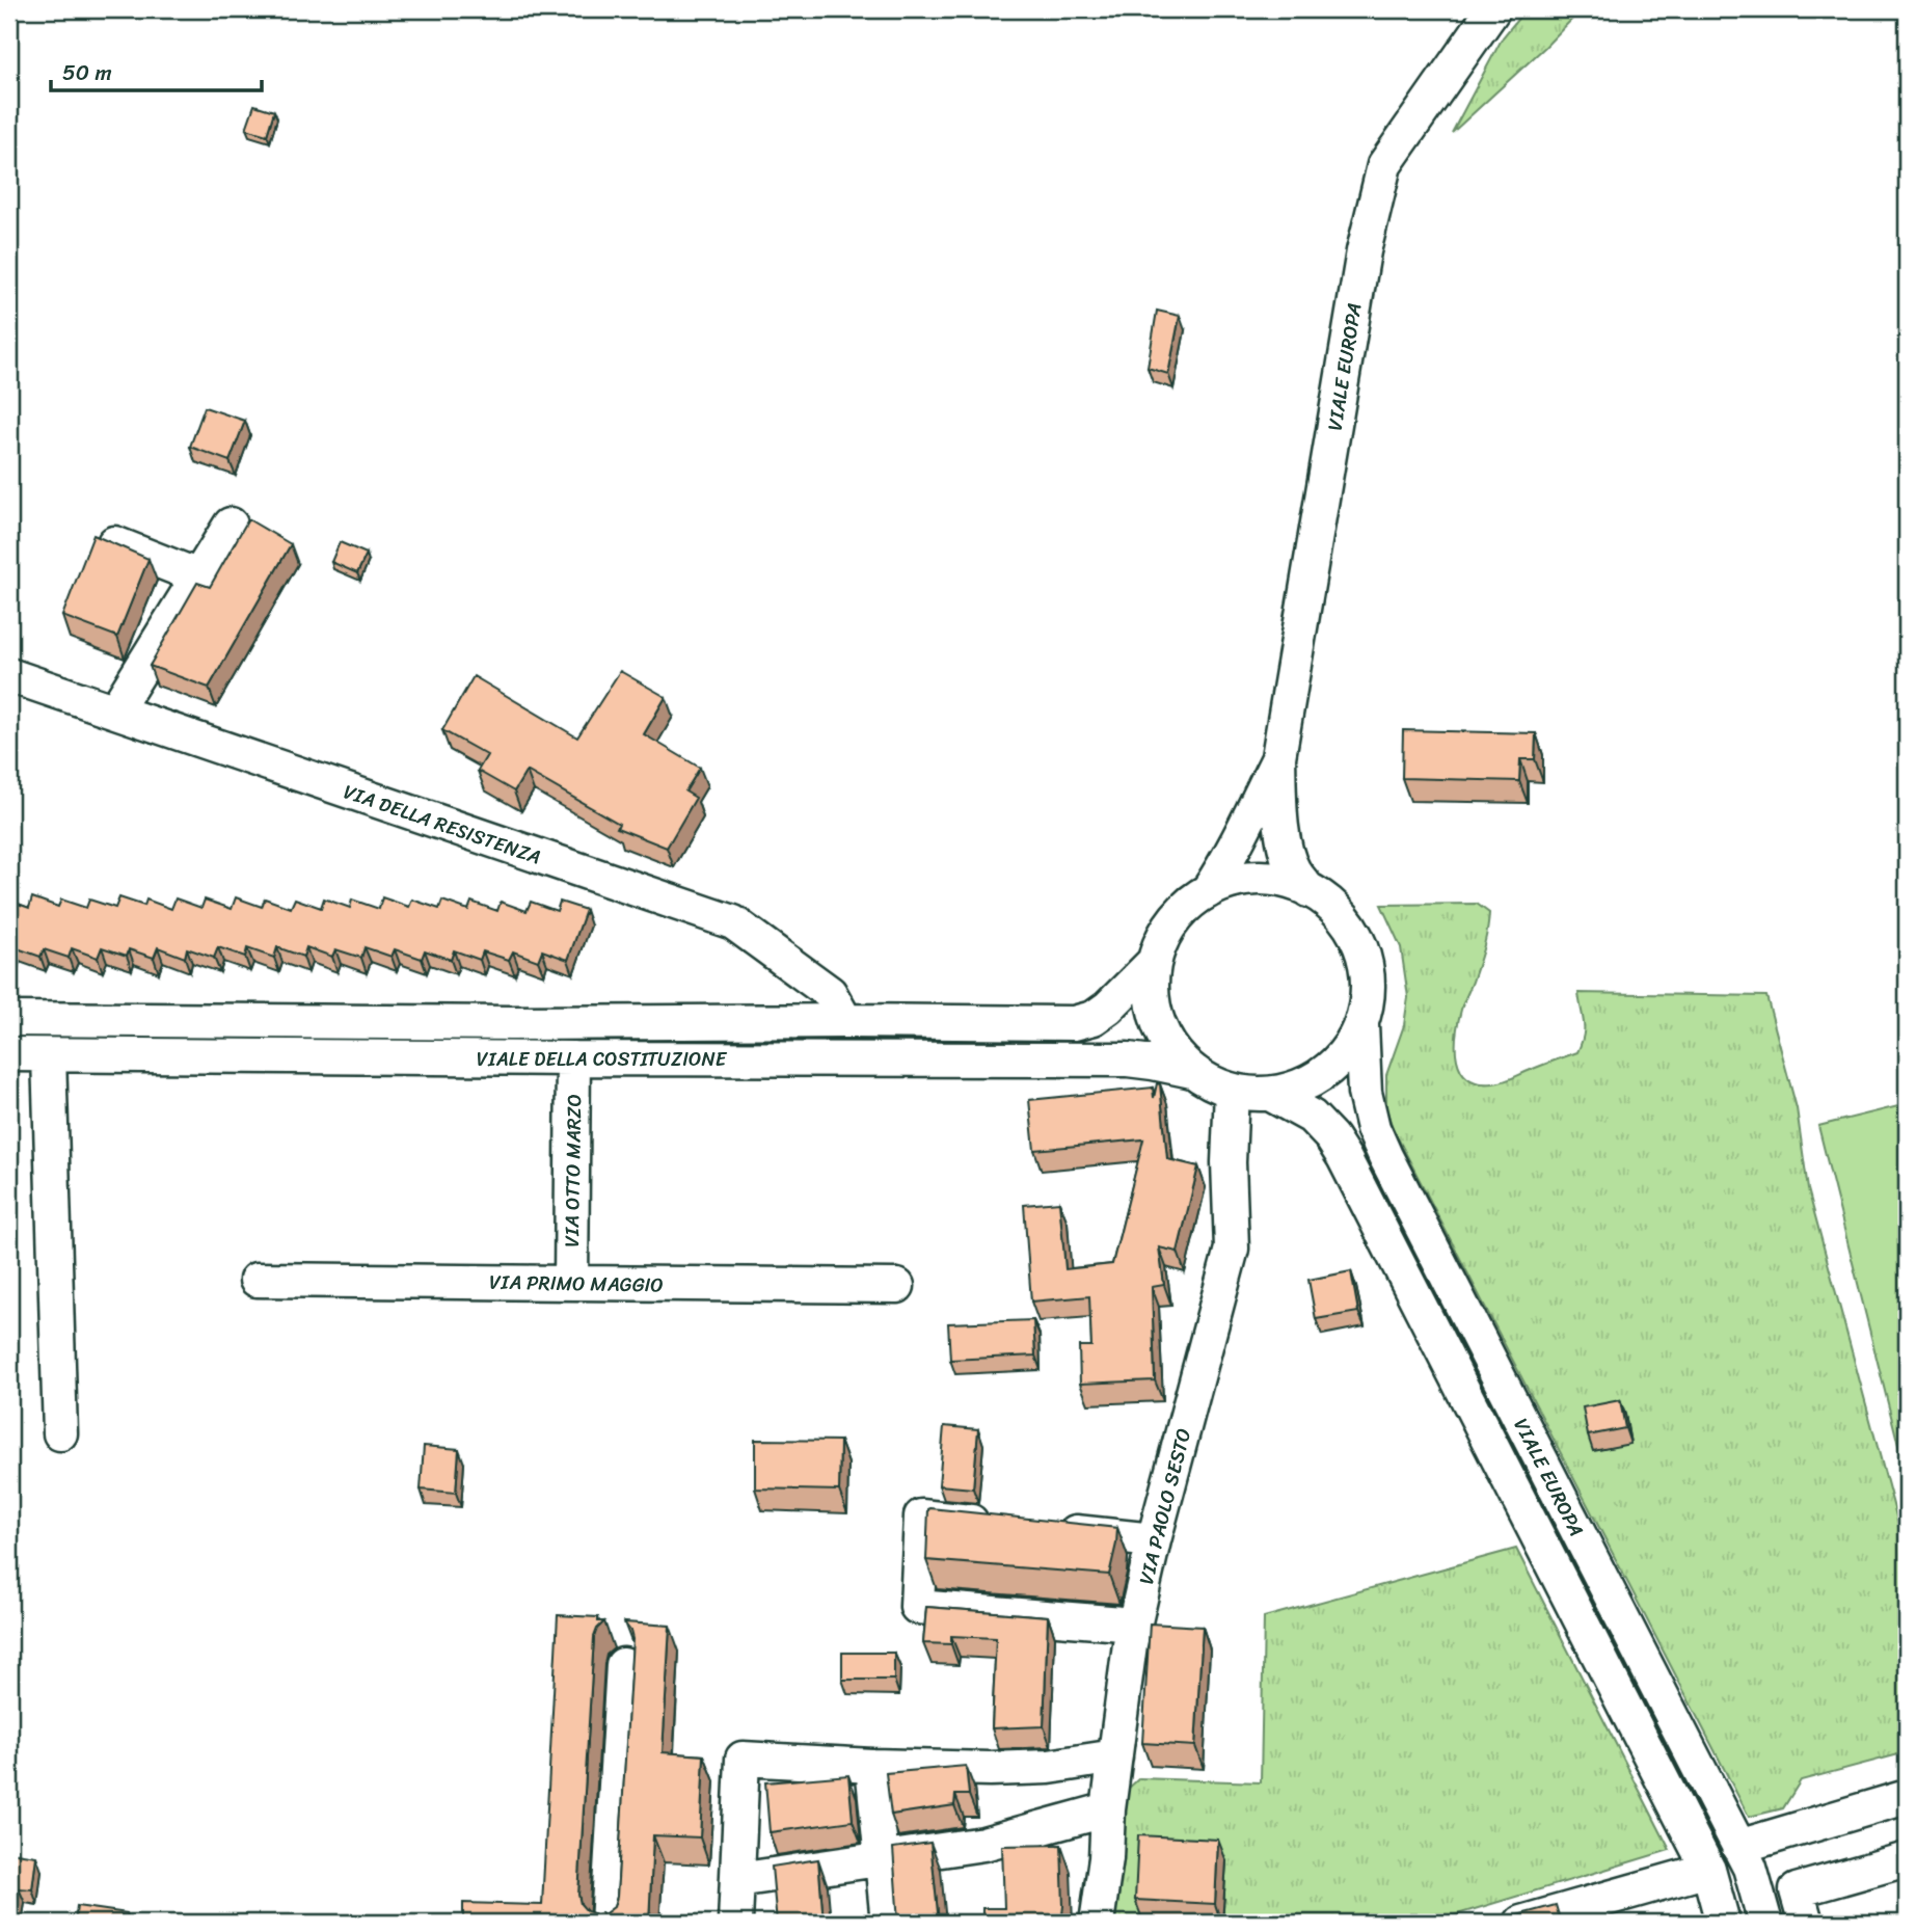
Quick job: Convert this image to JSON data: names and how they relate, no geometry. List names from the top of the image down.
{
  "streets": {
    "street": [
      "VIALE EUROPA",
      "VIA DELLA RESISTENZA",
      "VIALE DELLA COSTITUZIONE",
      "VIA OTTO MARZO",
      "VIA PRIMO MAGGIO",
      "VIA PAOLO SESTO"
    ]
  },
  "crossings": [
    ["VIALE EUROPA", "VIALE DELLA COSTITUZIONE"],
    ["VIALE EUROPA", "VIA PAOLO SESTO"],
    ["VIA DELLA RESISTENZA", "VIALE DELLA COSTITUZIONE"],
    ["VIALE DELLA COSTITUZIONE", "VIA OTTO MARZO"],
    ["VIALE DELLA COSTITUZIONE", "VIA PAOLO SESTO"],
    ["VIA OTTO MARZO", "VIA PRIMO MAGGIO"]
  ],
  "scale_bar": "50 m"
}
